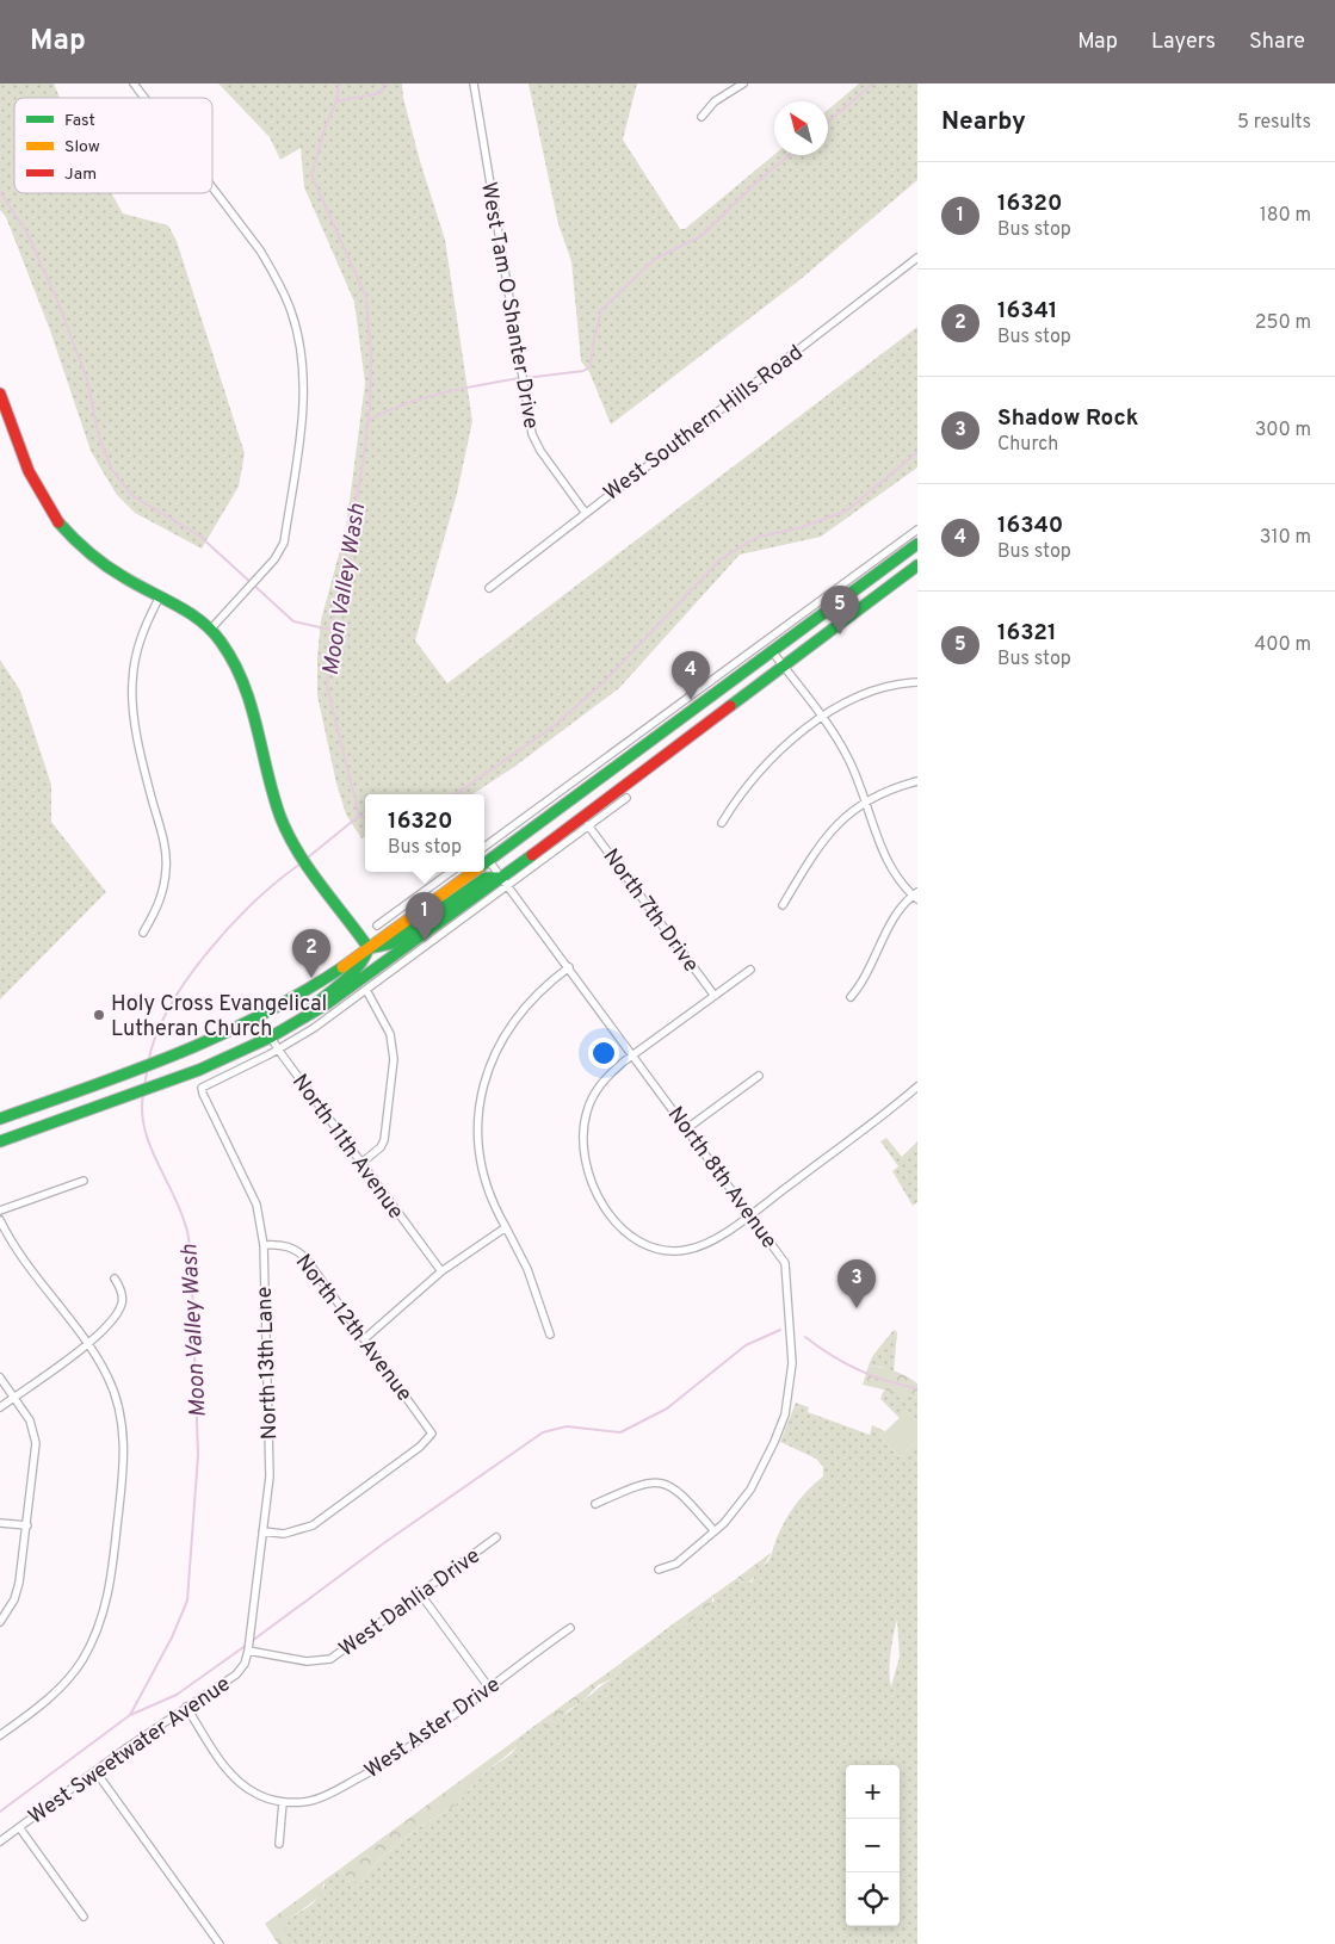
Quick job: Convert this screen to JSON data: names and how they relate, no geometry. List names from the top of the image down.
{
  "streets": {
    "street": [
      "West Tam O Shanter Drive",
      "West Southern Hills Road",
      "North 7th Drive",
      "North 11th Avenue",
      "North 8th Avenue",
      "North 12th Avenue",
      "North 13th Lane",
      "West Dahlia Drive",
      "West Aster Drive",
      "West Sweetwater Avenue"
    ]
  },
  "crossings": [
    ["West Tam O Shanter Drive", "West Southern Hills Road"],
    ["North 11th Avenue", "North 13th Lane"],
    ["North 12th Avenue", "North 13th Lane"],
    ["North 13th Lane", "West Dahlia Drive"],
    ["North 13th Lane", "West Sweetwater Avenue"],
    ["West Dahlia Drive", "West Sweetwater Avenue"]
  ],
  "water": ["Moon Valley Wash"],
  "places": ["Holy Cross Evangelical Lutheran Church"],
  "legend": ["Fast", "Slow", "Jam"],
  "north": "top left",
  "page": {
    "header": "Map",
    "nav": ["Map", "Layers", "Share"],
    "heading": ["Nearby", "5 results"],
    "list": [
      {
        "mark": "1",
        "name": "16320",
        "note": "Bus stop",
        "value": "180 m"
      },
      {
        "mark": "2",
        "name": "16341",
        "note": "Bus stop",
        "value": "250 m"
      },
      {
        "mark": "3",
        "name": "Shadow Rock",
        "note": "Church",
        "value": "300 m"
      },
      {
        "mark": "4",
        "name": "16340",
        "note": "Bus stop",
        "value": "310 m"
      },
      {
        "mark": "5",
        "name": "16321",
        "note": "Bus stop",
        "value": "400 m"
      }
    ],
    "pins": [
      "5",
      "4",
      "1",
      "2",
      "3"
    ],
    "popup": ["16320", "Bus stop"],
    "map_buttons": ["+", "−"]
  }
}
